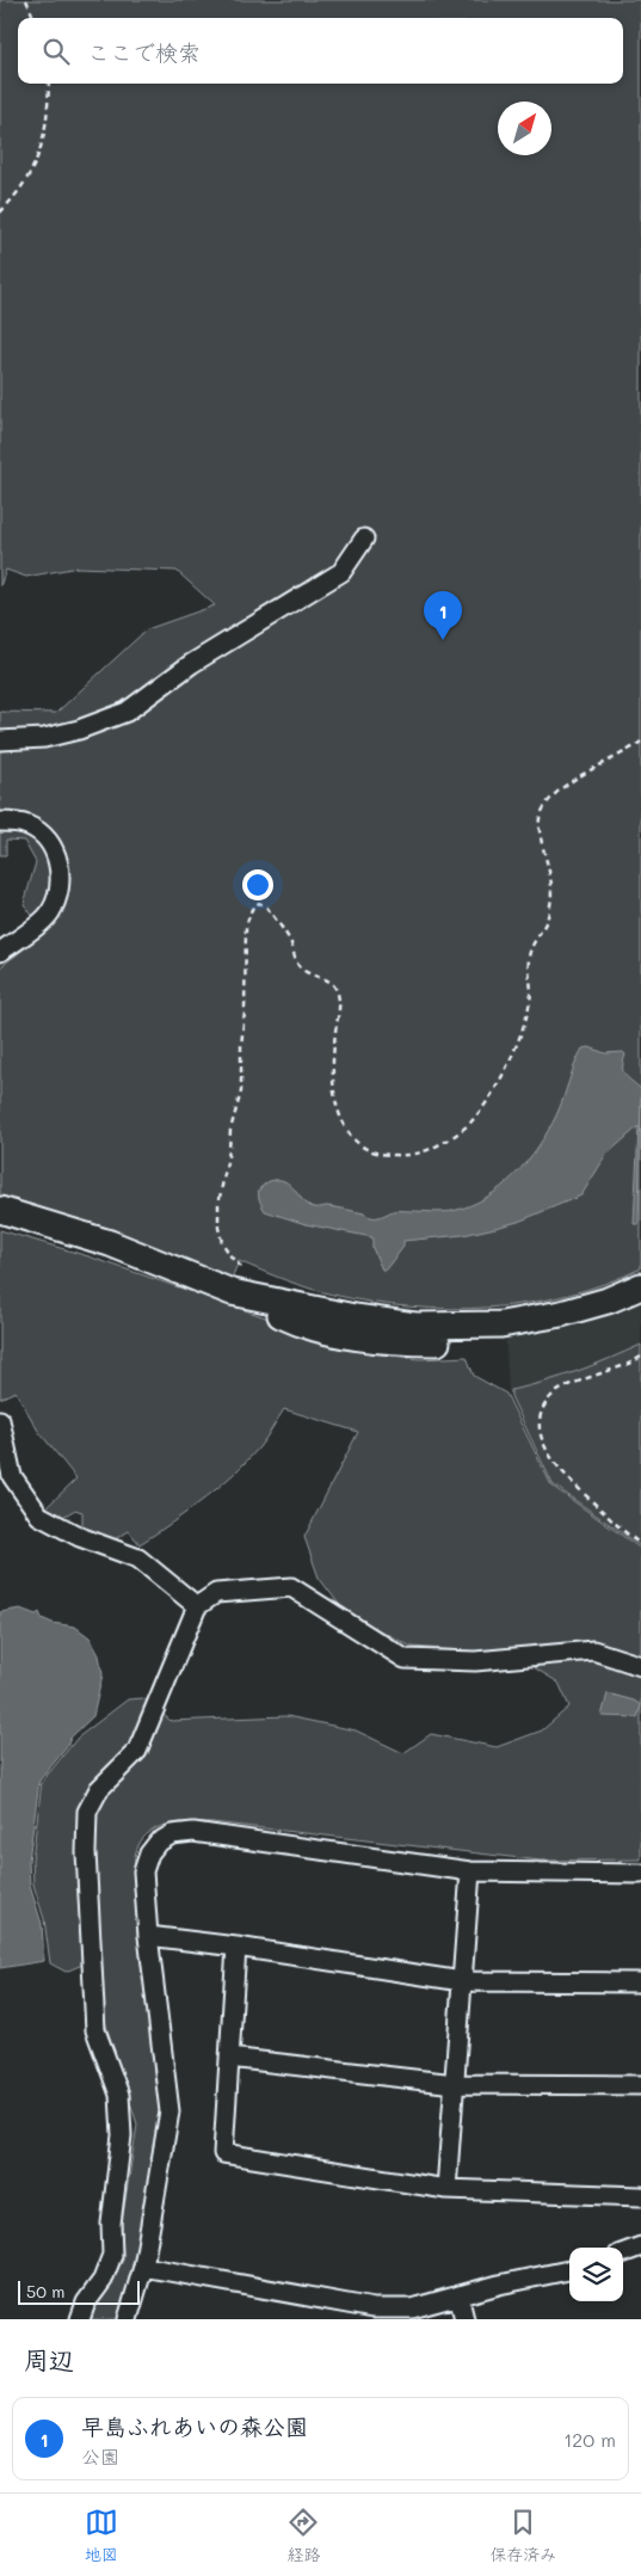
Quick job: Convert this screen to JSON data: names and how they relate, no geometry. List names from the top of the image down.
{
  "scale_bar": "50 m",
  "north": "top right",
  "page": {
    "search": "ここで検索",
    "pins": "1",
    "scale": "50 m",
    "heading": "周辺",
    "list": [
      {
        "mark": "1",
        "name": "早島ふれあいの森公園",
        "note": "公園",
        "value": "120 m"
      }
    ],
    "nav": ["地図", "経路", "保存済み"]
  }
}
